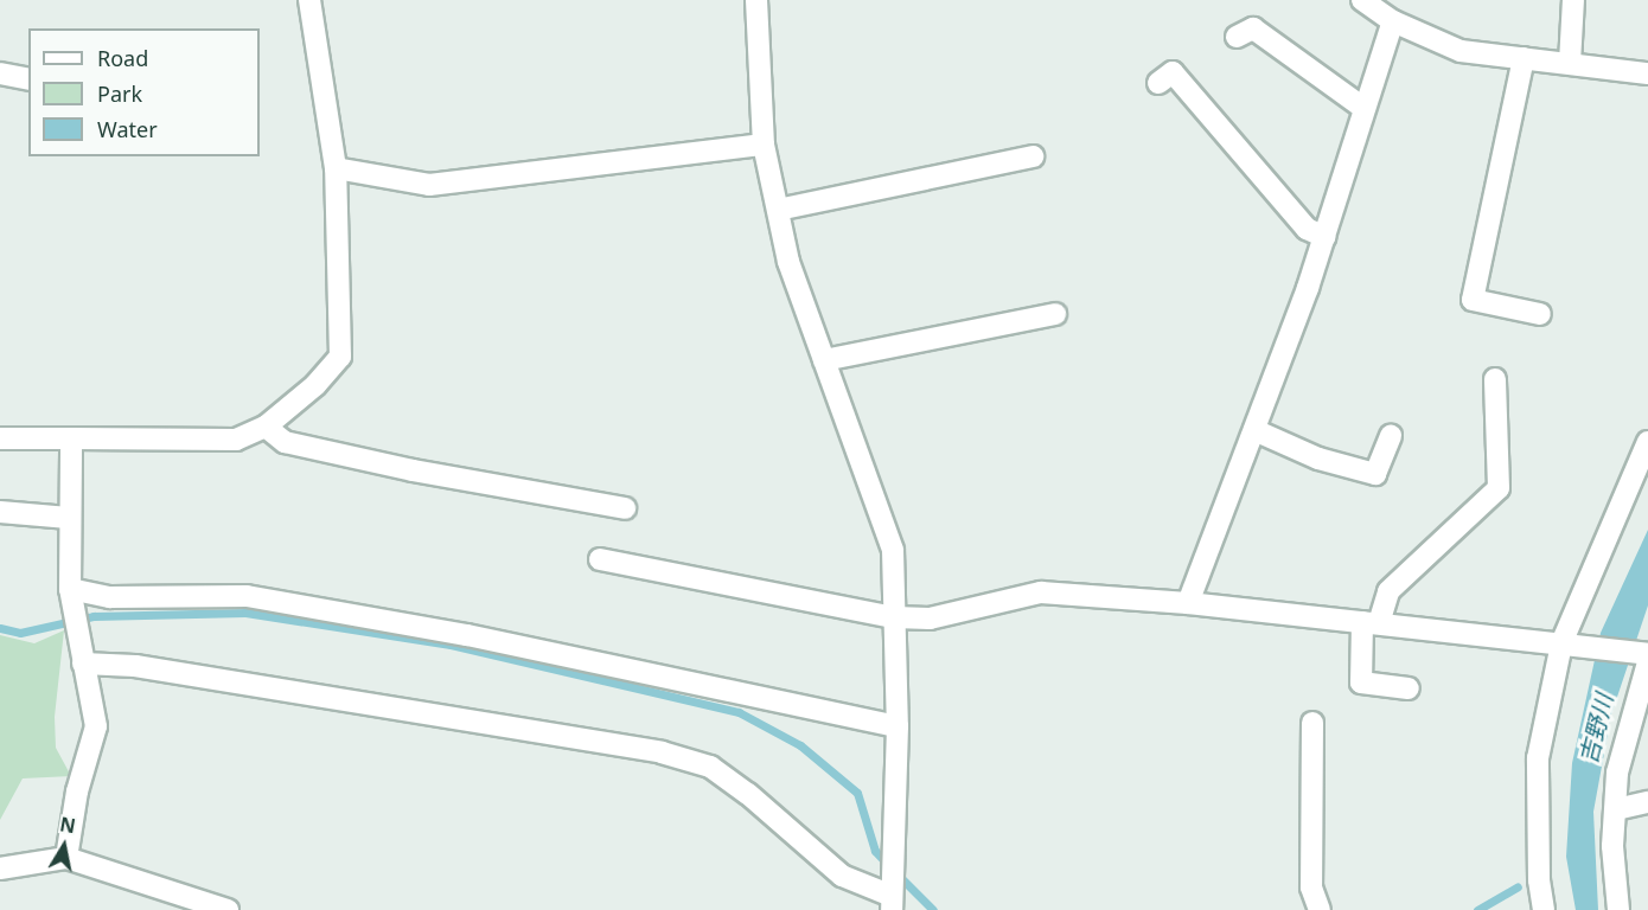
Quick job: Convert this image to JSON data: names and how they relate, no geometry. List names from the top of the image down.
{
  "water": ["吉野川"],
  "legend": ["Road", "Park", "Water"],
  "north": "top"
}
